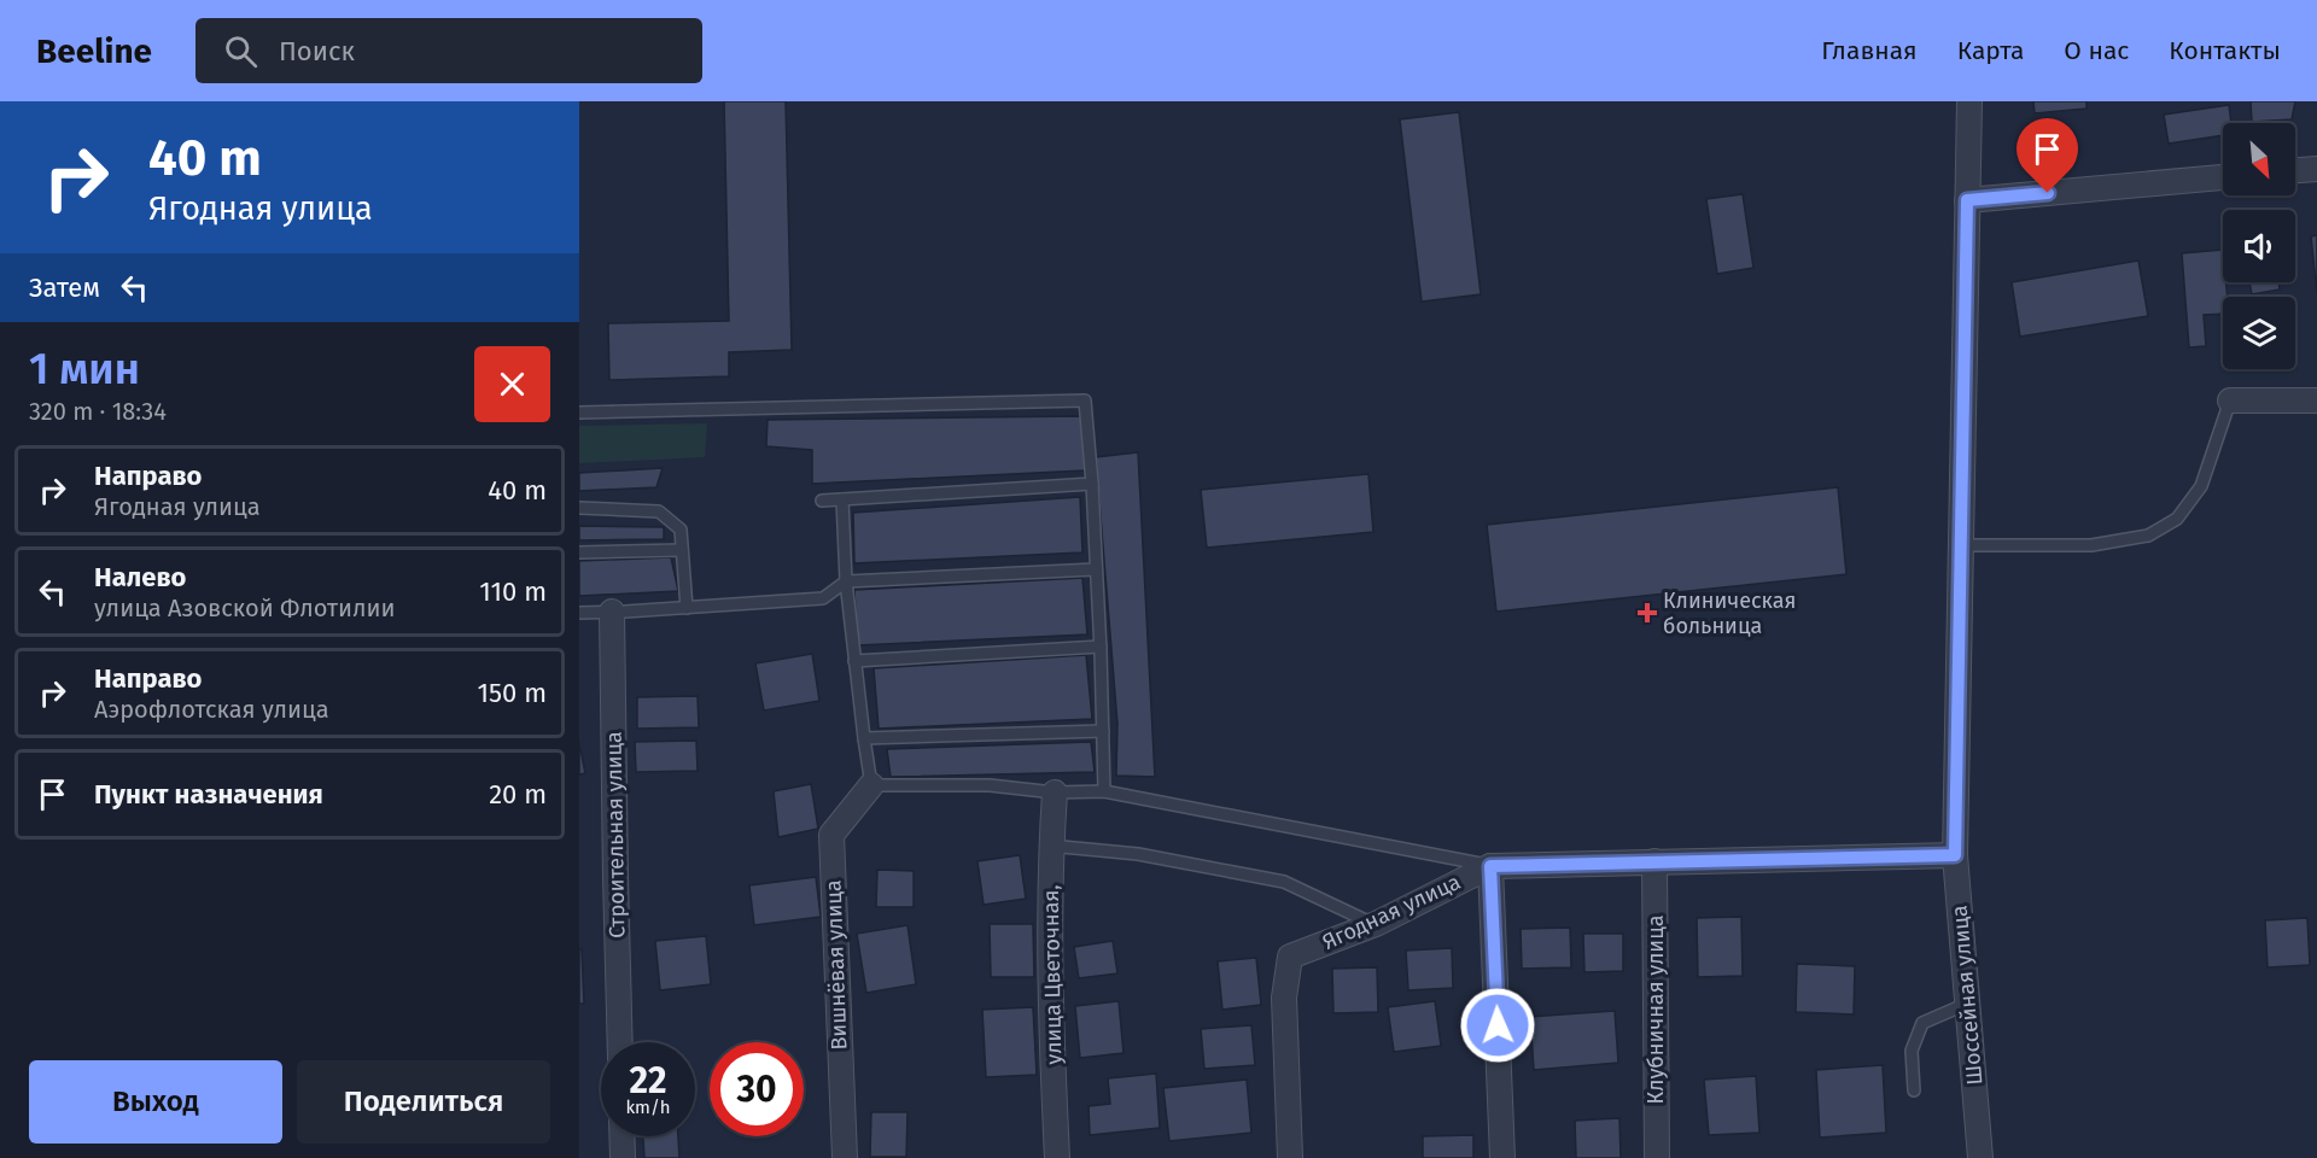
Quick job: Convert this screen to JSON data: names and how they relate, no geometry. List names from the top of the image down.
{
  "streets": {
    "street": [
      "Строительная улица",
      "Ягодная улица",
      "Вишнёвая улица",
      "улица Цветочная,",
      "Шоссейная улица",
      "Клубничная улица"
    ]
  },
  "crossings": [
    ["Ягодная улица", "Шоссейная улица"],
    ["Ягодная улица", "Клубничная улица"]
  ],
  "places": {
    "health": ["Клиническая больница"]
  },
  "north": "bottom right",
  "page": {
    "header": "Beeline",
    "search": "Поиск",
    "nav": [
      "Главная",
      "Карта",
      "О нас",
      "Контакты"
    ],
    "turn": ["40 m", "Ягодная улица"],
    "then": "Затем",
    "heading": ["1 мин", "320 m · 18:34"],
    "list": [
      {
        "name": "Направо",
        "note": "Ягодная улица",
        "value": "40 m"
      },
      {
        "name": "Налево",
        "note": "улица Азовской Флотилии",
        "value": "110 m"
      },
      {
        "name": "Направо",
        "note": "Аэрофлотская улица",
        "value": "150 m"
      },
      {
        "name": "Пункт назначения",
        "value": "20 m"
      }
    ],
    "speed": "22 km/h",
    "limit": "30",
    "buttons": ["Выход", "Поделиться"]
  }
}
